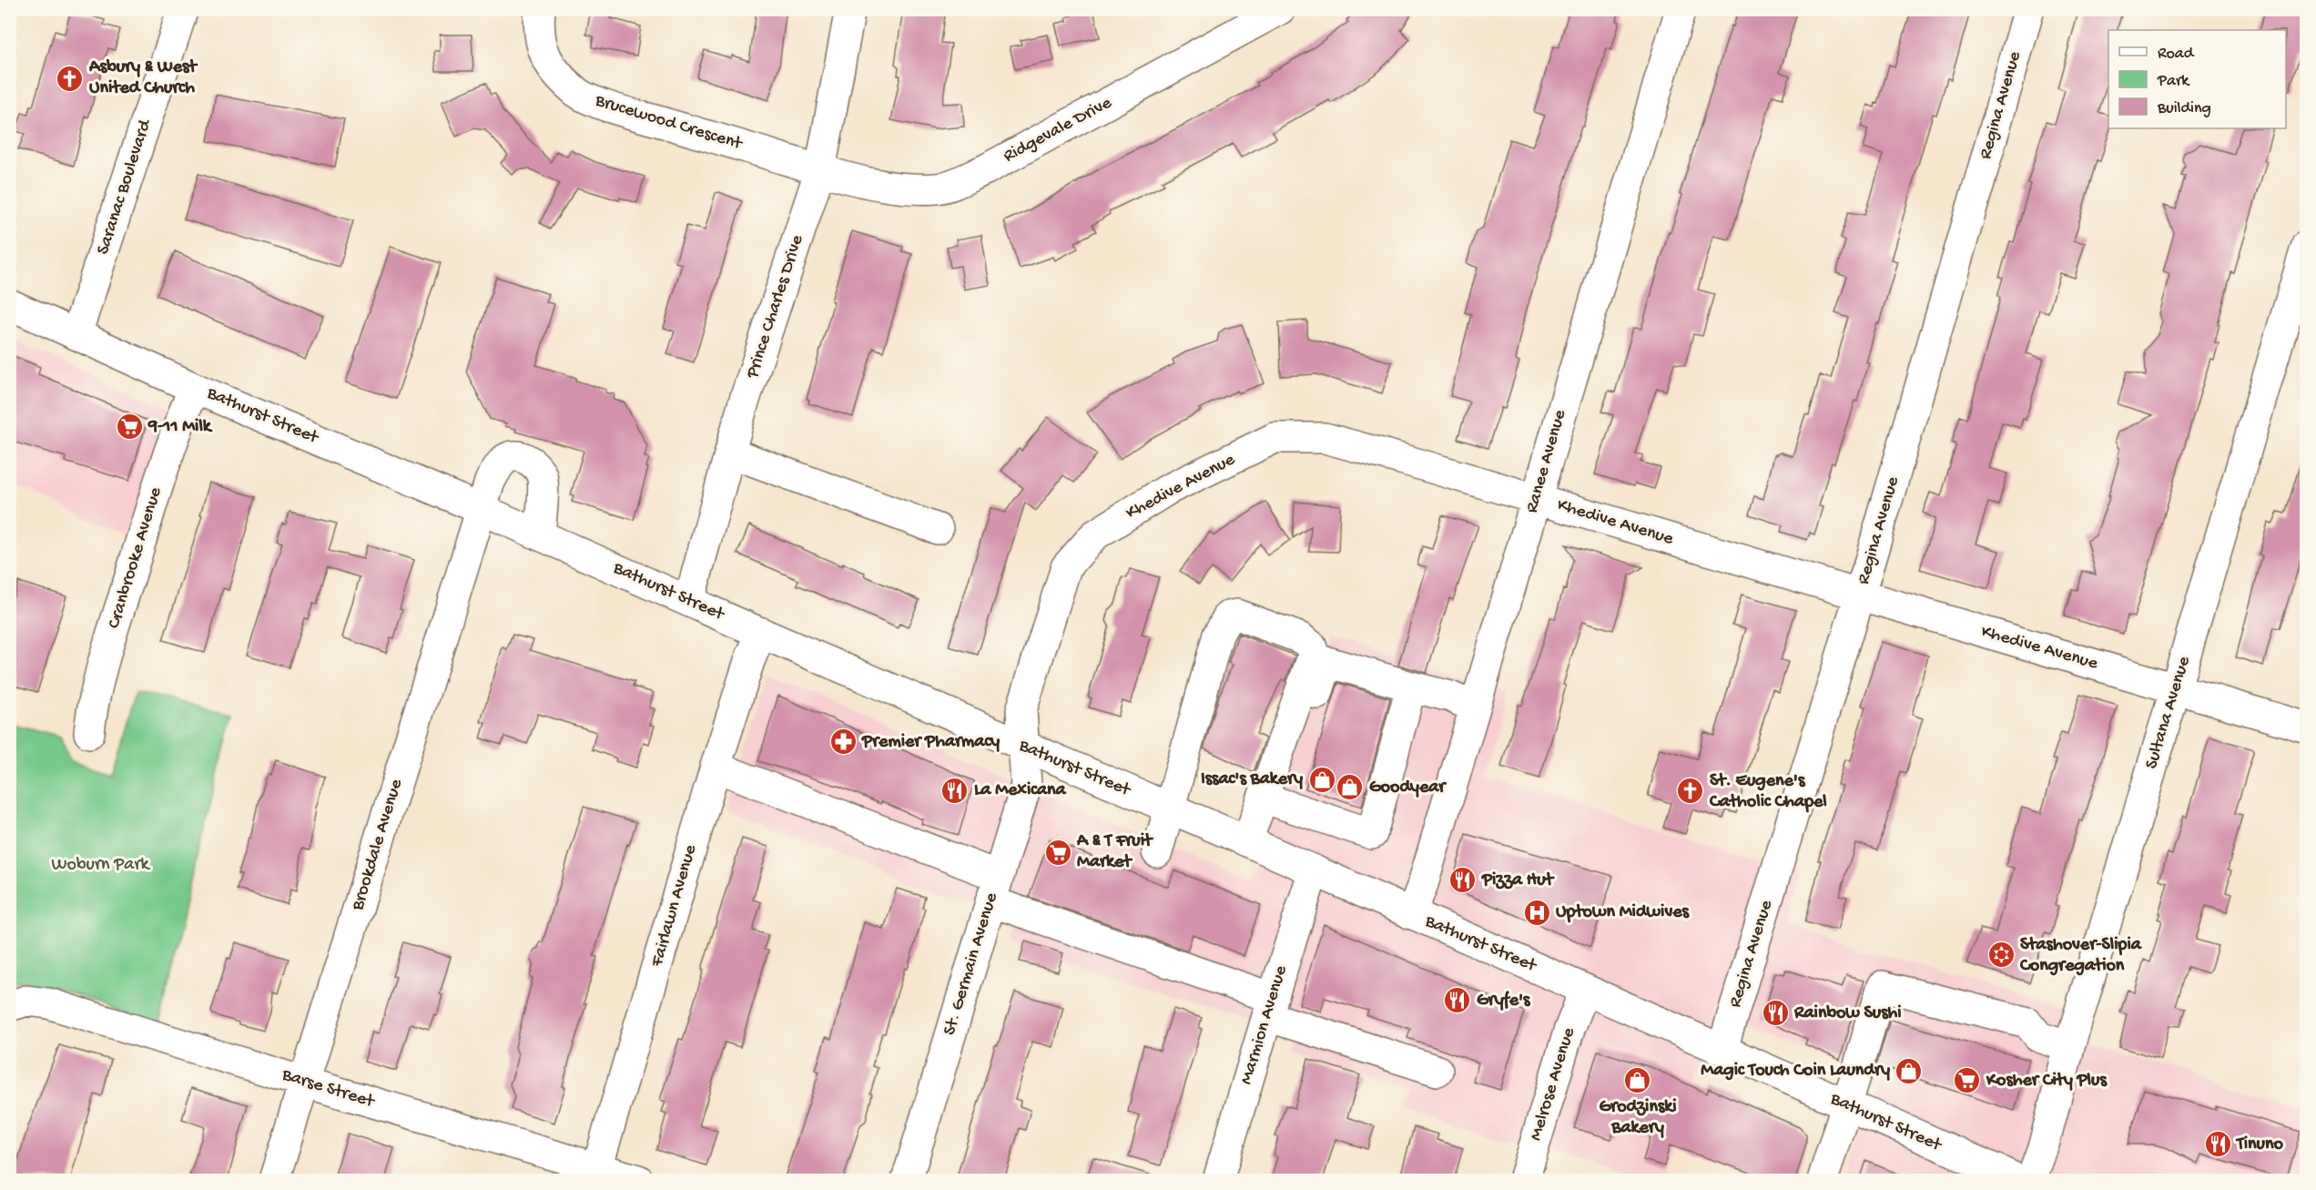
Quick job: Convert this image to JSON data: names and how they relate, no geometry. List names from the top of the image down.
{
  "streets": {
    "street": [
      "Regina Avenue",
      "Brucewood Crescent",
      "Ridgevale Drive",
      "Saranac Boulevard",
      "Prince Charles Drive",
      "Bathurst Street",
      "Ranee Avenue",
      "Khedive Avenue",
      "Cranbrooke Avenue",
      "Sultana Avenue",
      "Brookdale Avenue",
      "Fairlawn Avenue",
      "St. Germain Avenue",
      "Marmion Avenue",
      "Melrose Avenue",
      "Barse Street"
    ]
  },
  "crossings": [
    ["Regina Avenue", "Bathurst Street"],
    ["Regina Avenue", "Khedive Avenue"],
    ["Brucewood Crescent", "Ridgevale Drive"],
    ["Brucewood Crescent", "Prince Charles Drive"],
    ["Ridgevale Drive", "Prince Charles Drive"],
    ["Saranac Boulevard", "Bathurst Street"],
    ["Prince Charles Drive", "Bathurst Street"],
    ["Bathurst Street", "Ranee Avenue"],
    ["Bathurst Street", "Khedive Avenue"],
    ["Bathurst Street", "Cranbrooke Avenue"],
    ["Bathurst Street", "Brookdale Avenue"],
    ["Bathurst Street", "Fairlawn Avenue"],
    ["Bathurst Street", "St. Germain Avenue"],
    ["Bathurst Street", "Marmion Avenue"],
    ["Bathurst Street", "Melrose Avenue"],
    ["Ranee Avenue", "Khedive Avenue"],
    ["Khedive Avenue", "Sultana Avenue"],
    ["Khedive Avenue", "St. Germain Avenue"],
    ["Brookdale Avenue", "Barse Street"],
    ["Fairlawn Avenue", "Barse Street"]
  ],
  "parks": ["Woburn Park"],
  "places": {
    "church": ["Asbury & West United Church", "St. Eugene's Catholic Chapel"],
    "supermarket": ["9-11 Milk", "A & T Fruit Market", "Kosher City Plus"],
    "pharmacy": ["Premier Pharmacy"],
    "shop": [
      "Issac's Bakery",
      "Goodyear",
      "Magic Touch Coin Laundry",
      "Grodzinski Bakery"
    ],
    "restaurant": [
      "La Mexicana",
      "Pizza Hut",
      "Gryfe's",
      "Rainbow Sushi",
      "Tinuno"
    ],
    "hospital": ["Uptown Midwives"],
    "synagogue": ["Stashover-Slipia Congregation"]
  },
  "legend": ["Road", "Park", "Building"]
}
